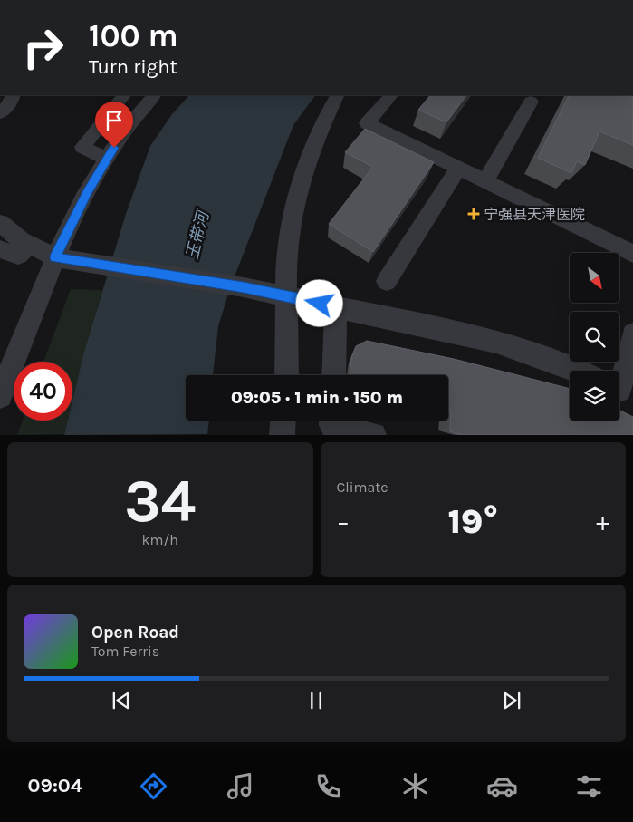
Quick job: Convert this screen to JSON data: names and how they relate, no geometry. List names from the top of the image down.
{
  "water": ["玉带河"],
  "places": {
    "health": ["宁强县天津医院"]
  },
  "north": "bottom right",
  "page": {
    "turn": ["100 m", "Turn right"],
    "limit": "40",
    "trip": "09:05 · 1 min · 150 m",
    "tile": [
      ["34", "km/h"],
      "Climate"
    ],
    "heat": ["−", "19°", "+"],
    "song": ["Open Road", "Tom Ferris"],
    "tabs": "09:04"
  }
}
